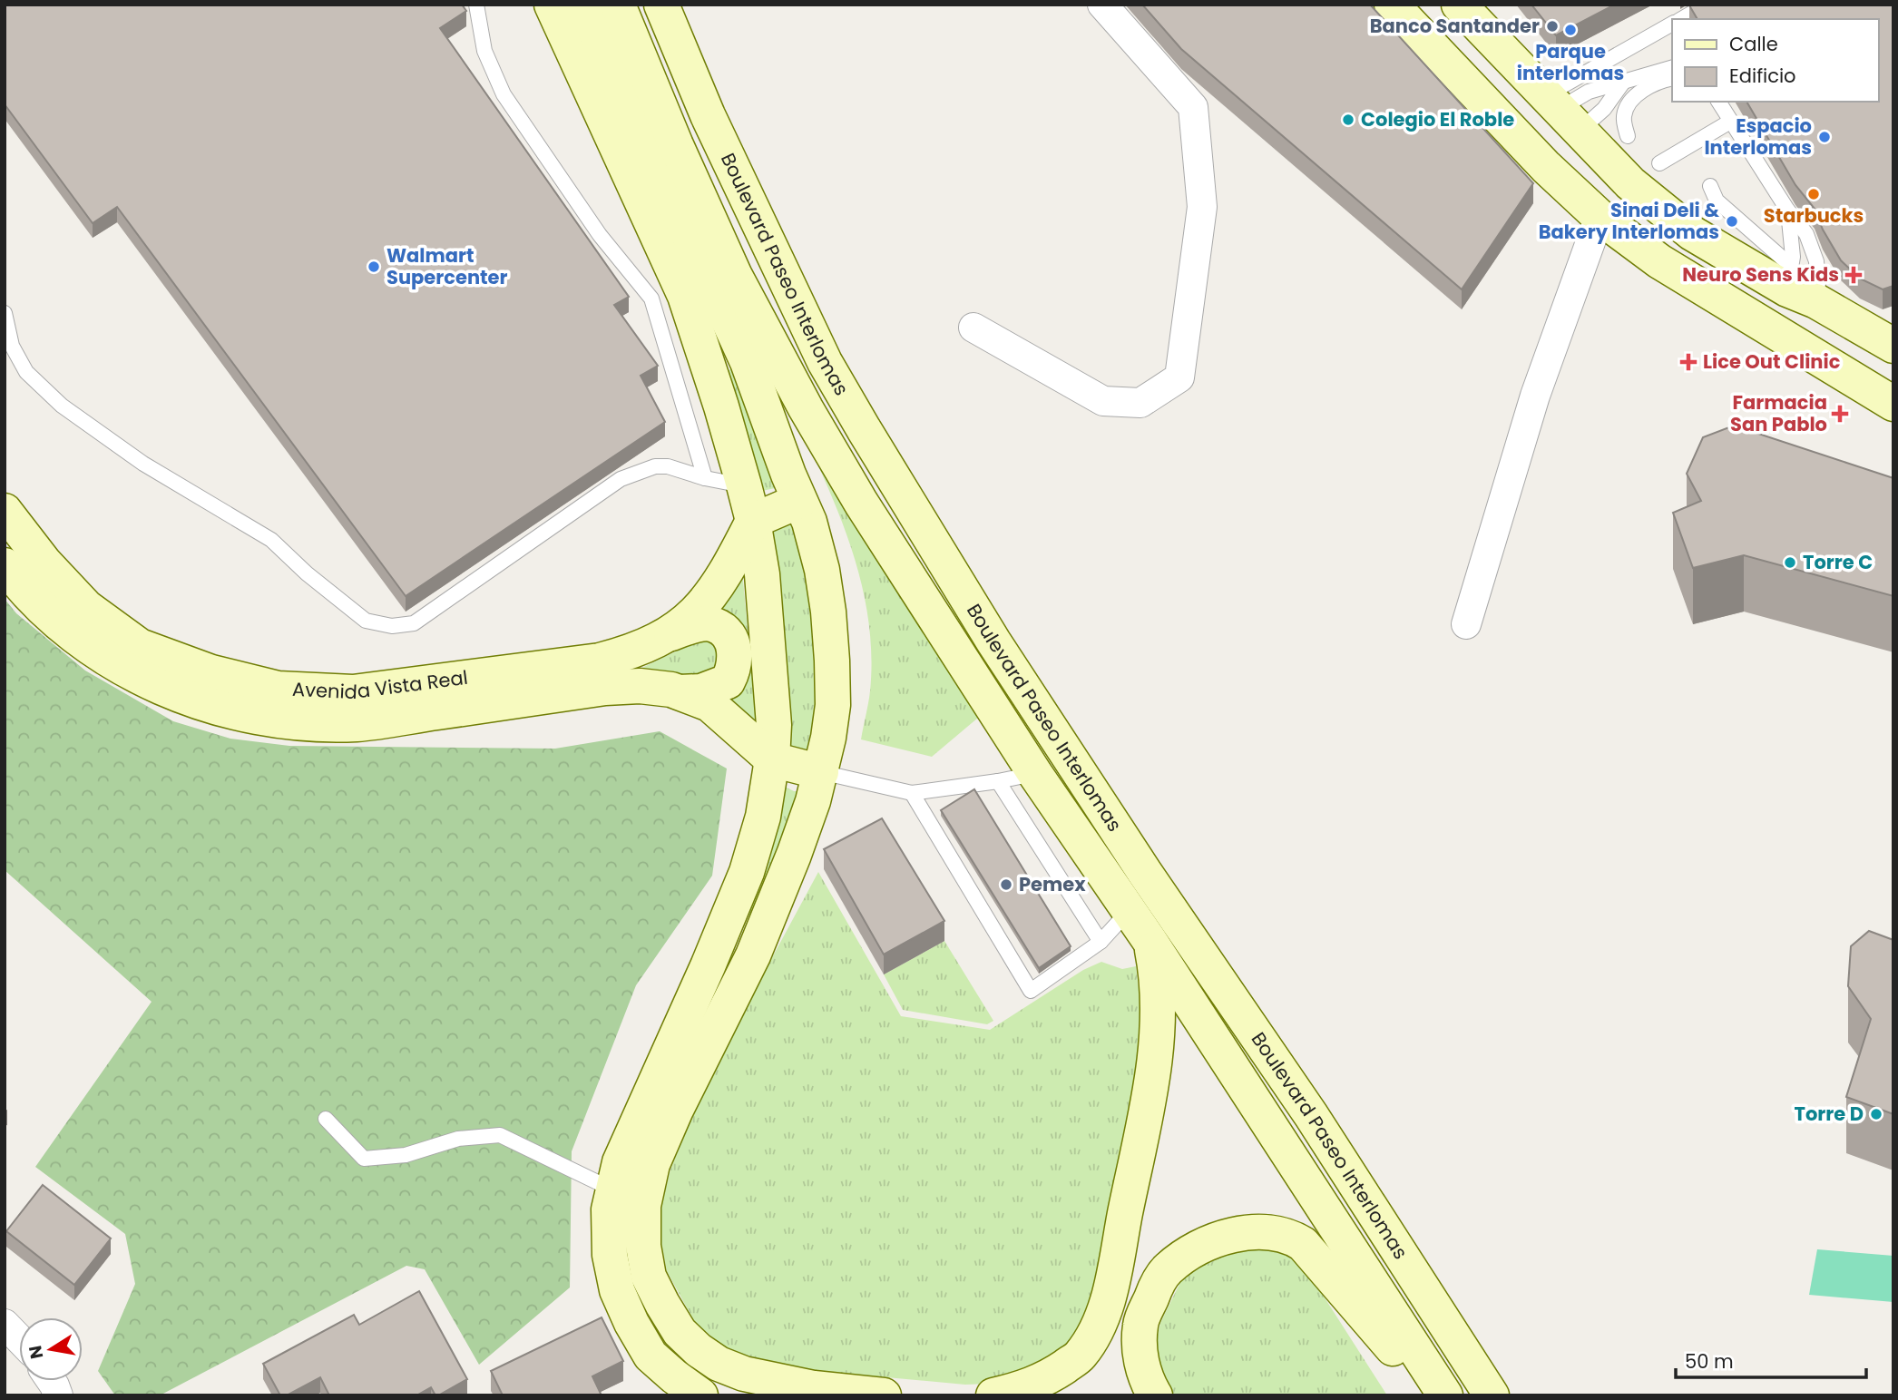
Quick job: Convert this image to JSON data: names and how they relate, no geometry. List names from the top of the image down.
{
  "streets": {
    "main road": ["Boulevard Paseo Interlomas", "Avenida Vista Real"]
  },
  "places": {
    "other": [
      "Banco Santander",
      "Parque interlomas",
      "Colegio El Roble",
      "Espacio Interlomas",
      "Starbucks",
      "Sinai Deli & Bakery Interlomas",
      "Walmart Supercenter",
      "Torre C",
      "Pemex",
      "Torre D"
    ],
    "health": ["Neuro Sens Kids", "Lice Out Clinic", "Farmacia San Pablo"]
  },
  "legend": ["Calle", "Edificio"],
  "scale_bar": "50 m",
  "north": "left"
}
